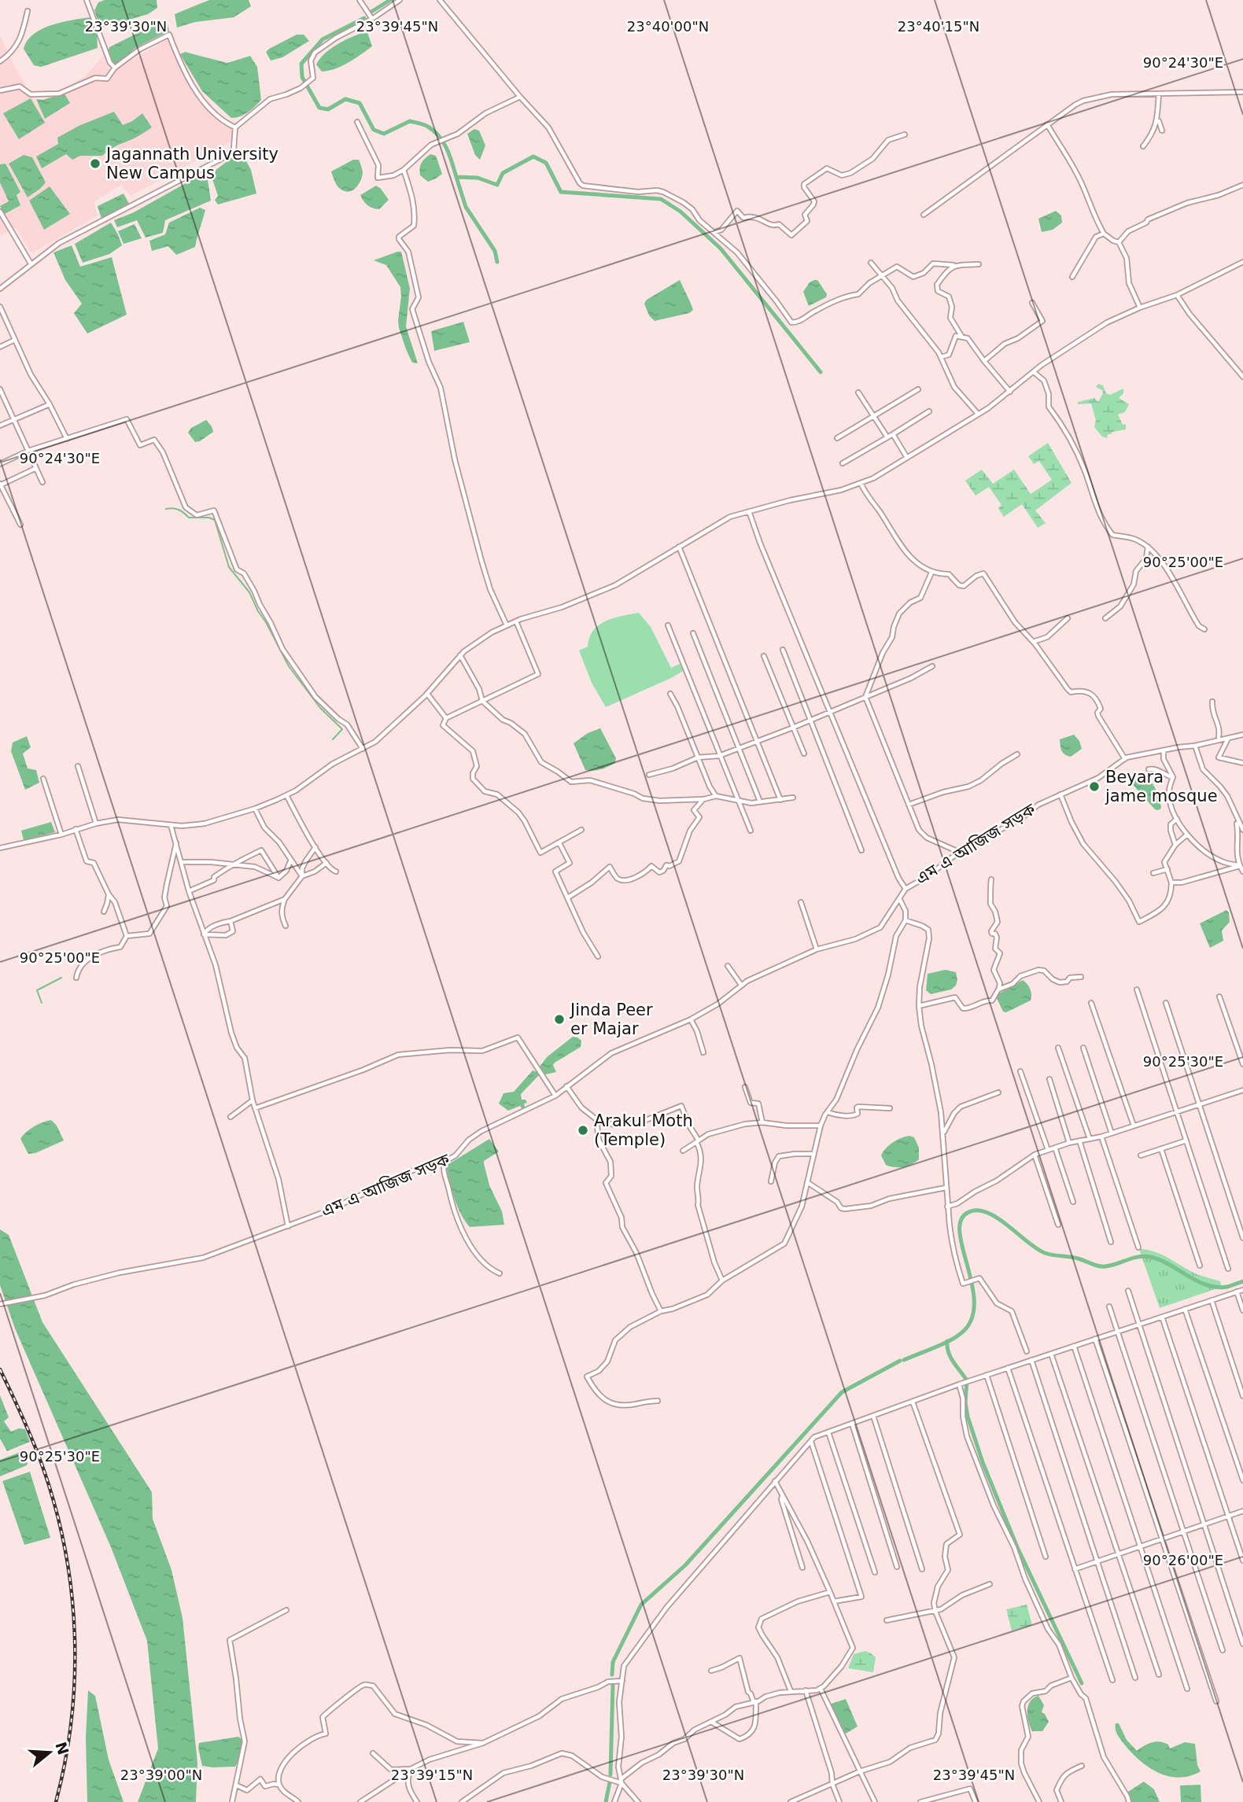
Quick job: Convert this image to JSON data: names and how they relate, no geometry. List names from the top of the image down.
{
  "streets": {
    "street": ["এম এ আজিজ সড়ক"]
  },
  "places": [
    "Jagannath University New Campus",
    "Beyara jame mosque",
    "Jinda Peer er Majar",
    "Arakul Moth (Temple)"
  ],
  "north": "right",
  "coordinates": [
    "23°39'30\"N",
    "23°39'45\"N",
    "23°40'00\"N",
    "23°40'15\"N",
    "90°24'30\"E",
    "90°25'00\"E",
    "90°25'30\"E",
    "90°26'00\"E",
    "23°39'00\"N",
    "23°39'15\"N"
  ]
}
